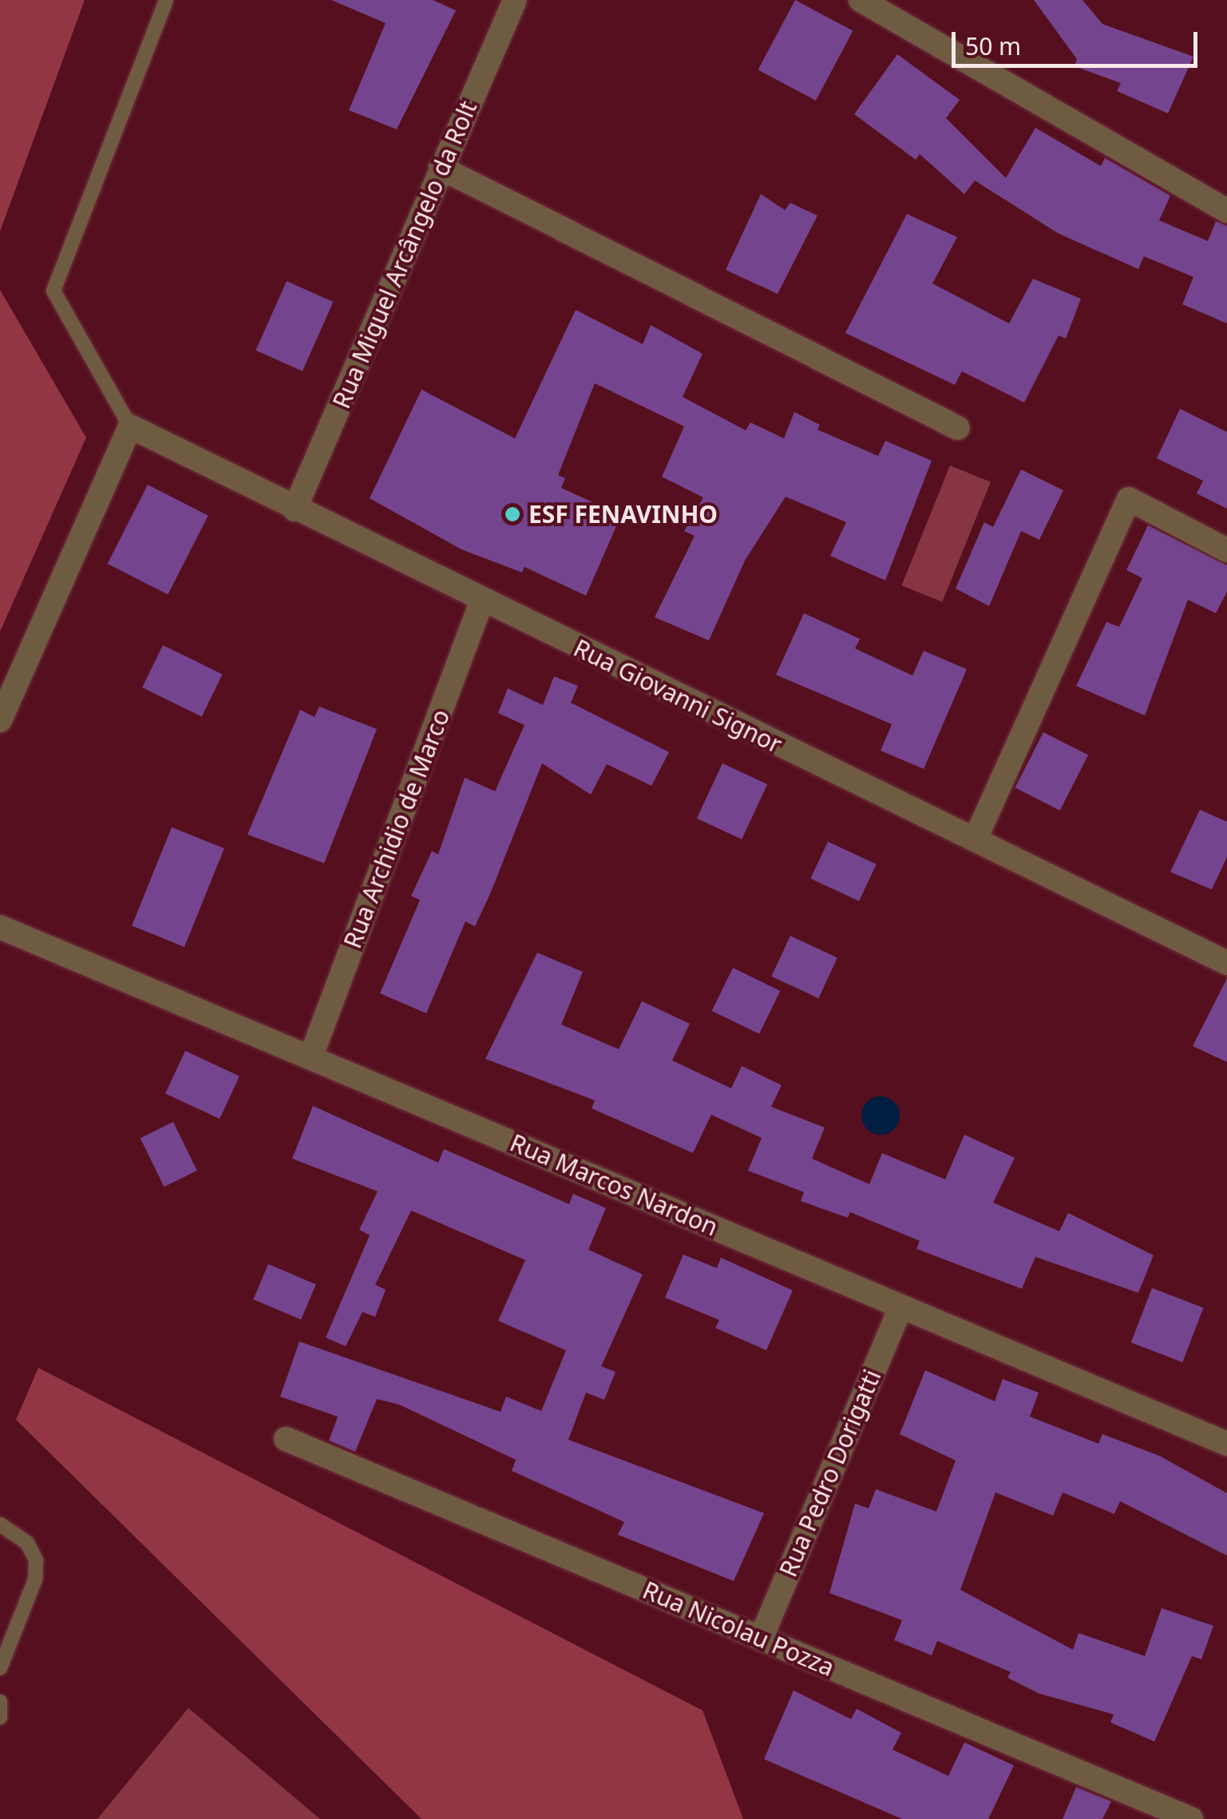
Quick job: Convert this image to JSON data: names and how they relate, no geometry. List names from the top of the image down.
{
  "streets": {
    "street": [
      "Rua Miguel Arcângelo da Rolt",
      "Rua Giovanni Signor",
      "Rua Archidio de Marco",
      "Rua Marcos Nardon",
      "Rua Pedro Dorigatti",
      "Rua Nicolau Pozza"
    ]
  },
  "crossings": [
    ["Rua Miguel Arcângelo da Rolt", "Rua Giovanni Signor"],
    ["Rua Giovanni Signor", "Rua Archidio de Marco"],
    ["Rua Archidio de Marco", "Rua Marcos Nardon"],
    ["Rua Marcos Nardon", "Rua Pedro Dorigatti"],
    ["Rua Pedro Dorigatti", "Rua Nicolau Pozza"]
  ],
  "places": ["ESF FENAVINHO"],
  "scale_bar": "50 m"
}
